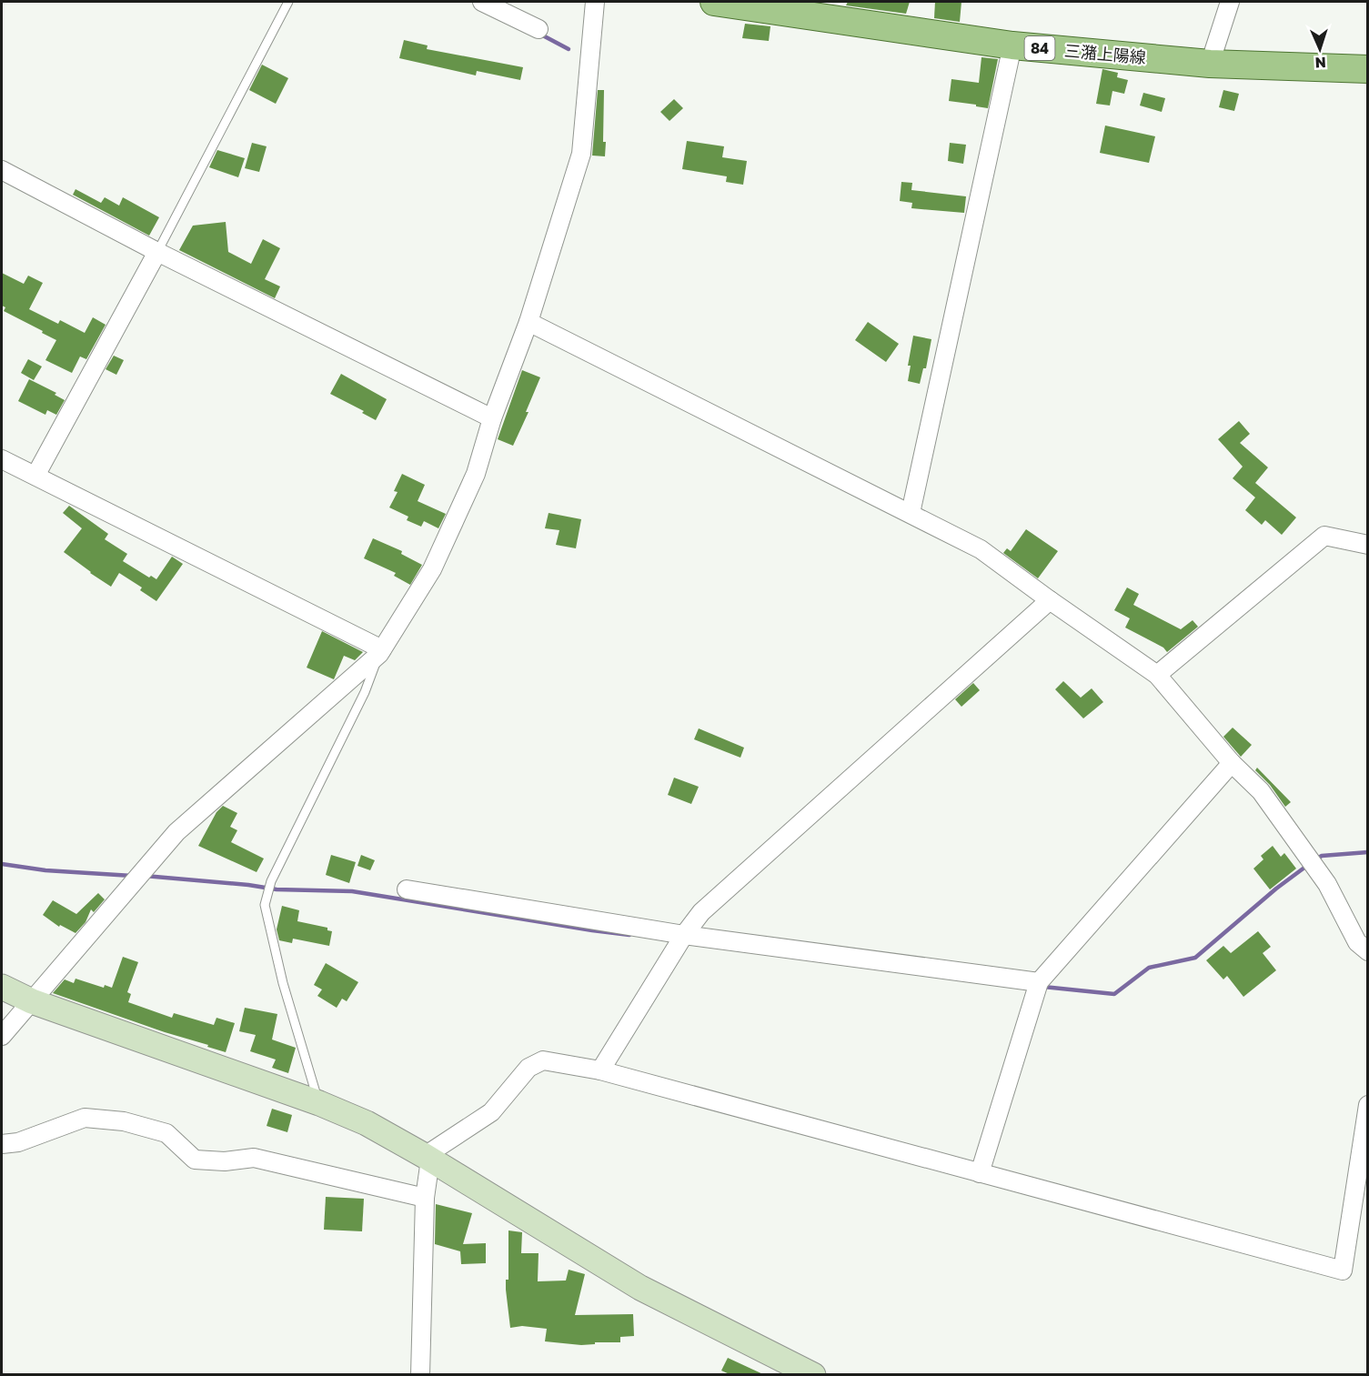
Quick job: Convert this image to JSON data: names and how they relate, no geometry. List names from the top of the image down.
{
  "streets": {
    "main road": ["84", "三潴上陽線"]
  },
  "north": "bottom"
}
